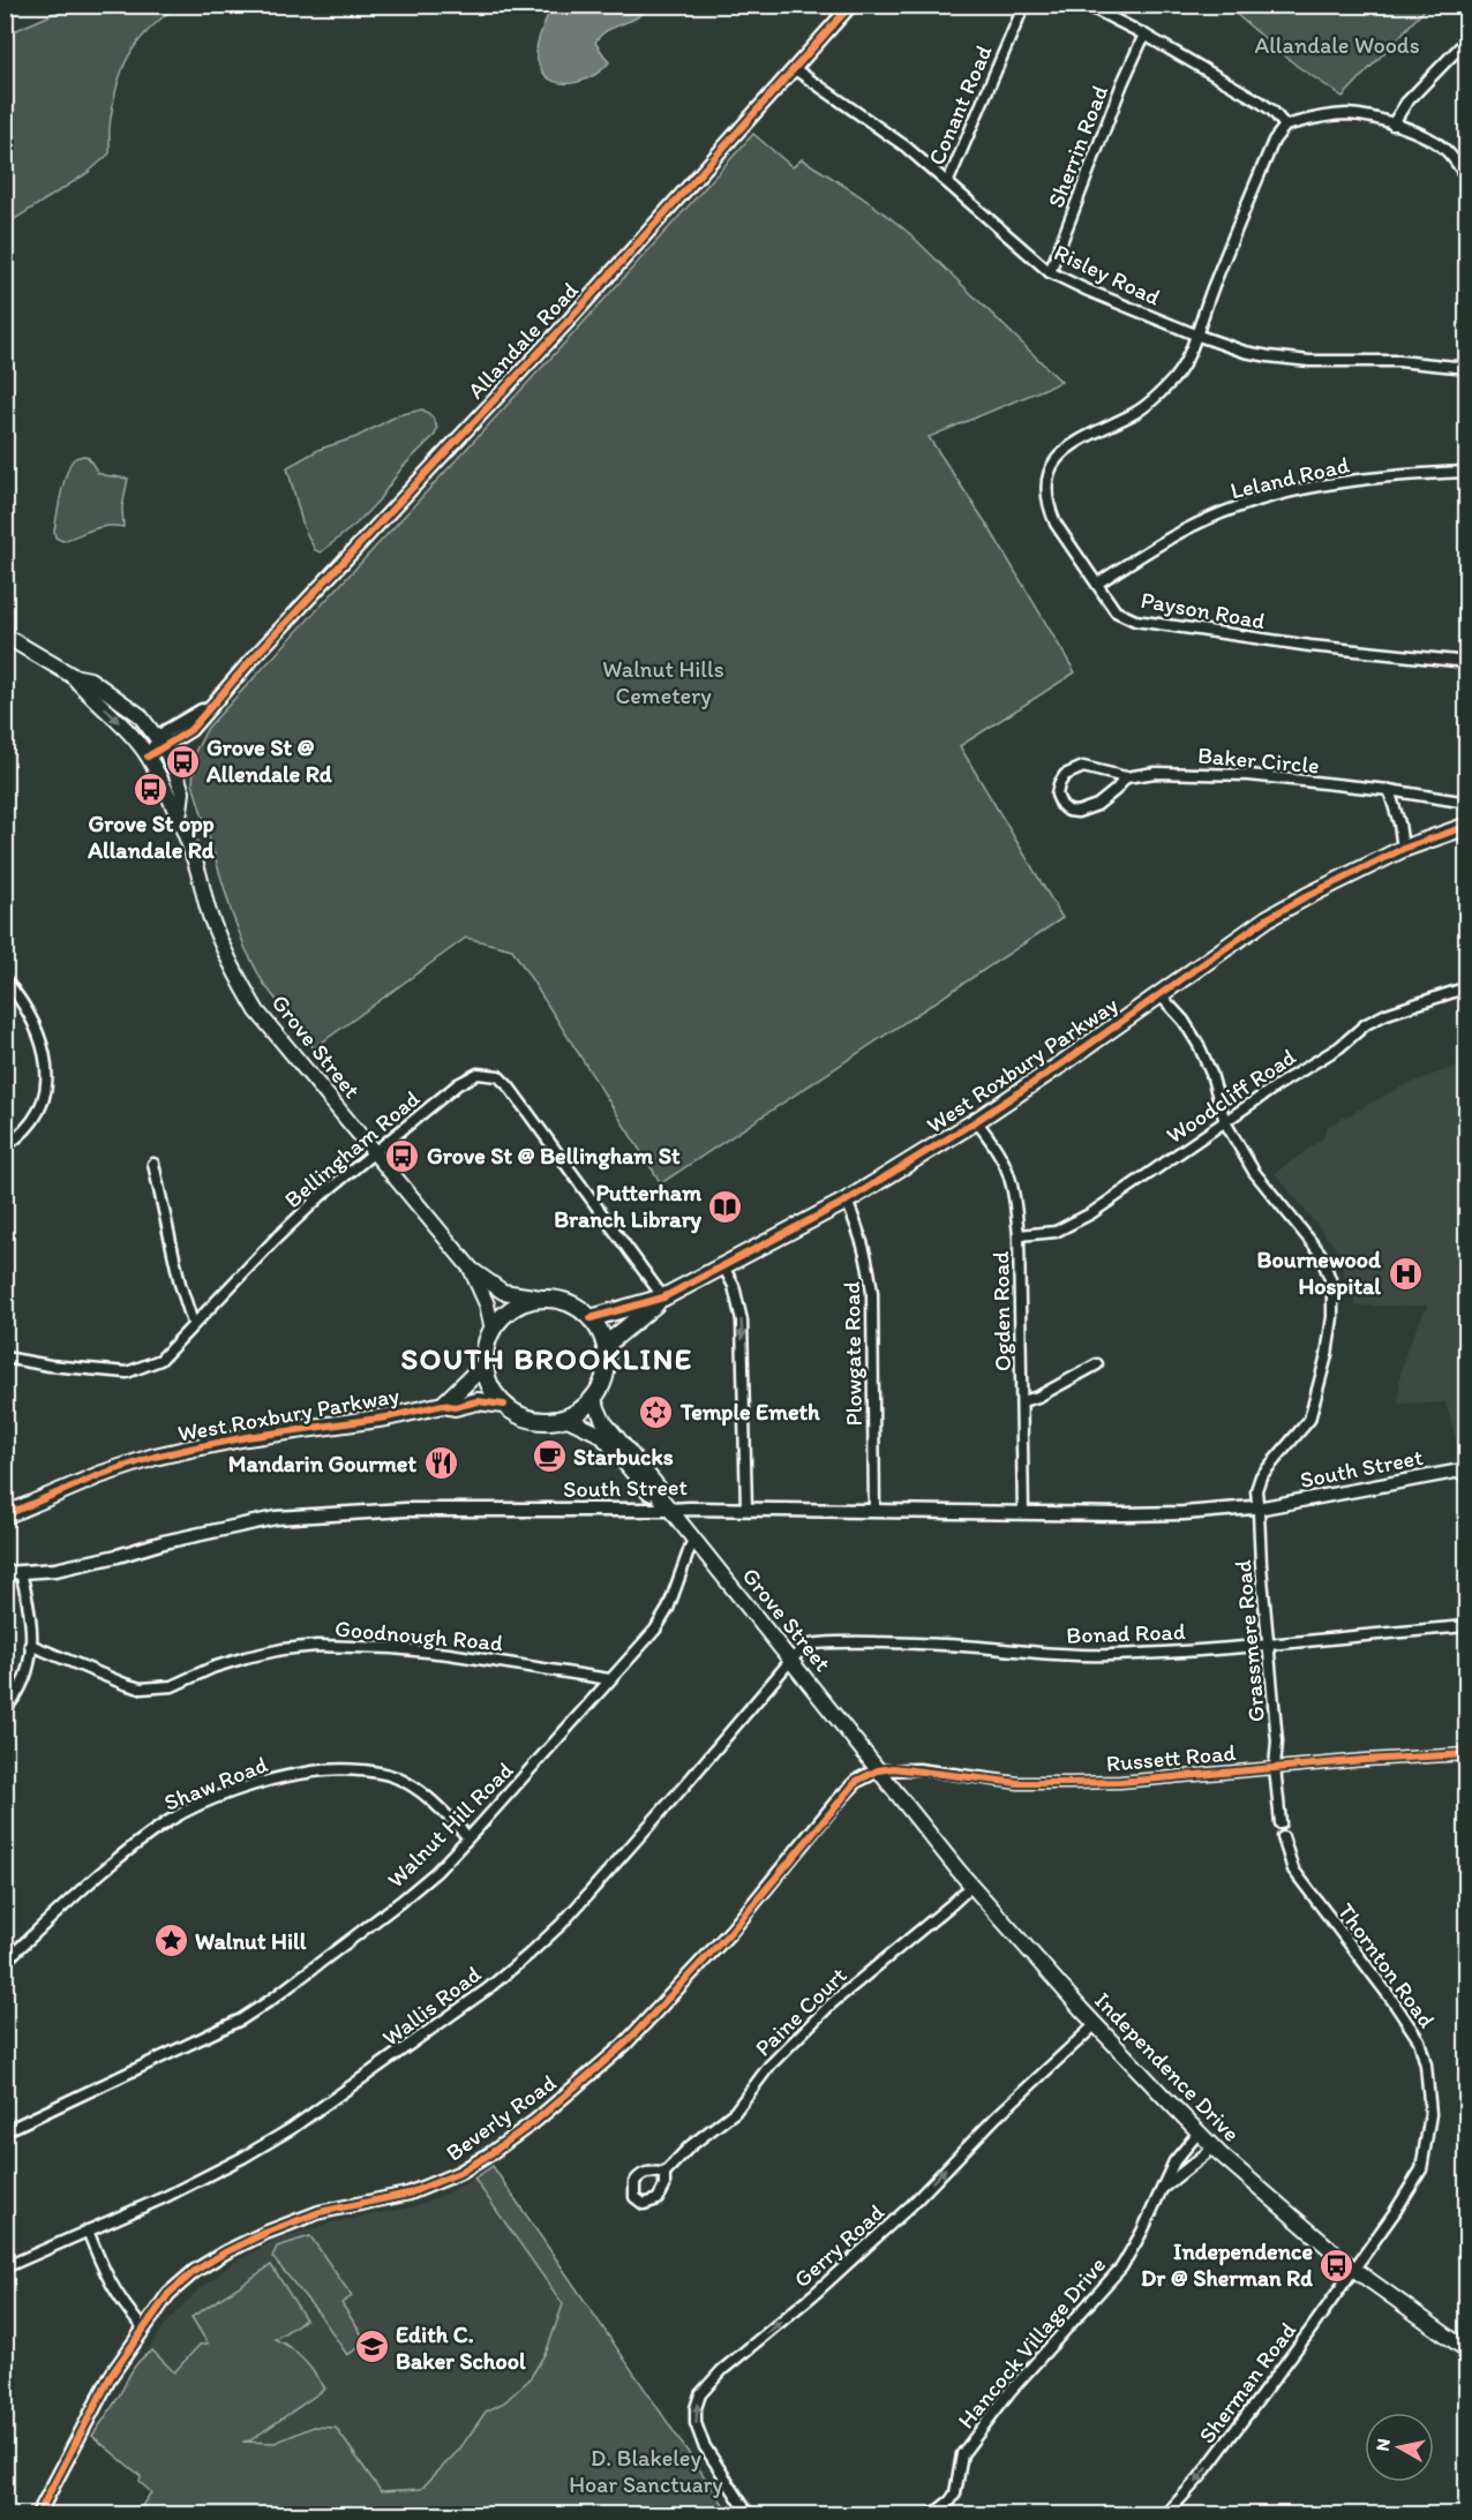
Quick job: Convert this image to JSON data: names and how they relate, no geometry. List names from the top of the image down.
{
  "streets": {
    "main road": ["Grove Street", "West Roxbury Parkway", "Independence Drive"],
    "street": [
      "Conant Road",
      "Sherrin Road",
      "Risley Road",
      "Allandale Road",
      "Leland Road",
      "Payson Road",
      "Baker Circle",
      "Woodcliff Road",
      "Bellingham Road",
      "Ogden Road",
      "Plowgate Road",
      "South Street",
      "Bonad Road",
      "Goodnough Road",
      "Grassmere Road",
      "Russett Road",
      "Shaw Road",
      "Walnut Hill Road",
      "Thornton Road",
      "Wallis Road",
      "Paine Court",
      "Beverly Road",
      "Gerry Road",
      "Hancock Village Drive",
      "Sherman Road"
    ]
  },
  "crossings": [
    ["Conant Road", "Risley Road"],
    ["Sherrin Road", "Risley Road"],
    ["Risley Road", "Allandale Road"],
    ["Risley Road", "Payson Road"],
    ["Allandale Road", "Grove Street"],
    ["Leland Road", "Payson Road"],
    ["Grove Street", "West Roxbury Parkway"],
    ["Grove Street", "Bellingham Road"],
    ["Grove Street", "South Street"],
    ["Grove Street", "Bonad Road"],
    ["Grove Street", "Russett Road"],
    ["Grove Street", "Walnut Hill Road"],
    ["Grove Street", "Wallis Road"],
    ["Grove Street", "Independence Drive"],
    ["Grove Street", "Beverly Road"],
    ["West Roxbury Parkway", "Bellingham Road"],
    ["West Roxbury Parkway", "Ogden Road"],
    ["West Roxbury Parkway", "Plowgate Road"],
    ["West Roxbury Parkway", "Grassmere Road"],
    ["Woodcliff Road", "Ogden Road"],
    ["Woodcliff Road", "Grassmere Road"],
    ["Ogden Road", "South Street"],
    ["Plowgate Road", "South Street"],
    ["South Street", "Grassmere Road"],
    ["Bonad Road", "Grassmere Road"],
    ["Bonad Road", "Wallis Road"],
    ["Goodnough Road", "Walnut Hill Road"],
    ["Grassmere Road", "Russett Road"],
    ["Russett Road", "Independence Drive"],
    ["Russett Road", "Beverly Road"],
    ["Shaw Road", "Walnut Hill Road"],
    ["Thornton Road", "Independence Drive"],
    ["Thornton Road", "Sherman Road"],
    ["Paine Court", "Independence Drive"],
    ["Independence Drive", "Beverly Road"],
    ["Independence Drive", "Gerry Road"],
    ["Independence Drive", "Hancock Village Drive"],
    ["Independence Drive", "Sherman Road"]
  ],
  "one_way": ["Gerry Road", "Sherman Road"],
  "districts": ["SOUTH BROOKLINE"],
  "parks": ["Allandale Woods", "Walnut Hills Cemetery", "D. Blakeley Hoar Sanctuary"],
  "places": {
    "bus stop": [
      "Grove St @ Allendale Rd",
      "Grove St opp Allandale Rd",
      "Grove St @ Bellingham St",
      "Independence Dr @ Sherman Rd"
    ],
    "library": ["Putterham Branch Library"],
    "hospital": ["Bournewood Hospital"],
    "synagogue": ["Temple Emeth"],
    "cafe": ["Starbucks"],
    "restaurant": ["Mandarin Gourmet"],
    "place": ["Walnut Hill"],
    "school or university": ["Edith C. Baker School"]
  },
  "north": "left"
}
